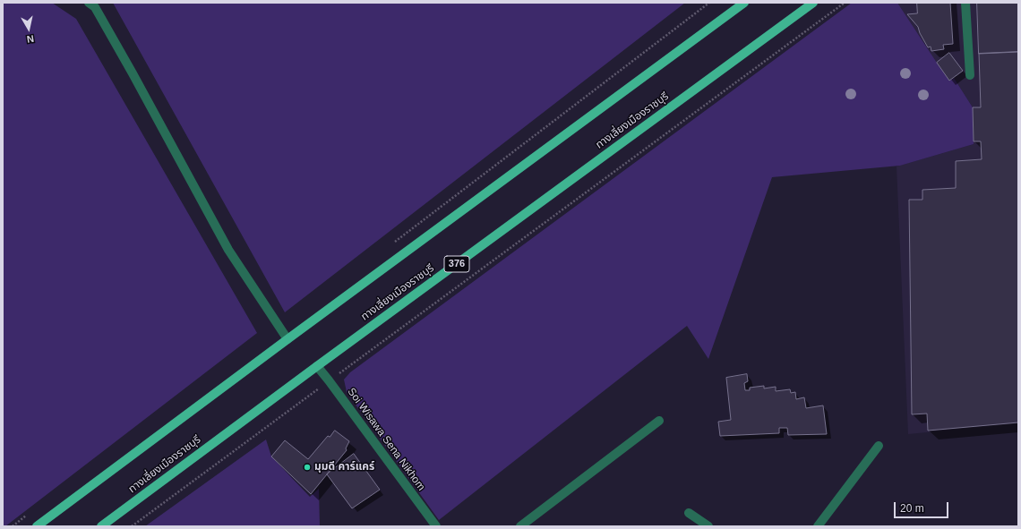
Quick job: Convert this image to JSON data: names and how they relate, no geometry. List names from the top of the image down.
{
  "streets": {
    "main road": ["ทางเลี่ยงเมืองราชบุรี", "376"],
    "street": ["Soi Wisawa Sena Nikhom"]
  },
  "crossings": [
    ["ทางเลี่ยงเมืองราชบุรี", "Soi Wisawa Sena Nikhom"]
  ],
  "places": ["มุมดี คาร์แคร์"],
  "scale_bar": "20 m",
  "north": "bottom"
}
